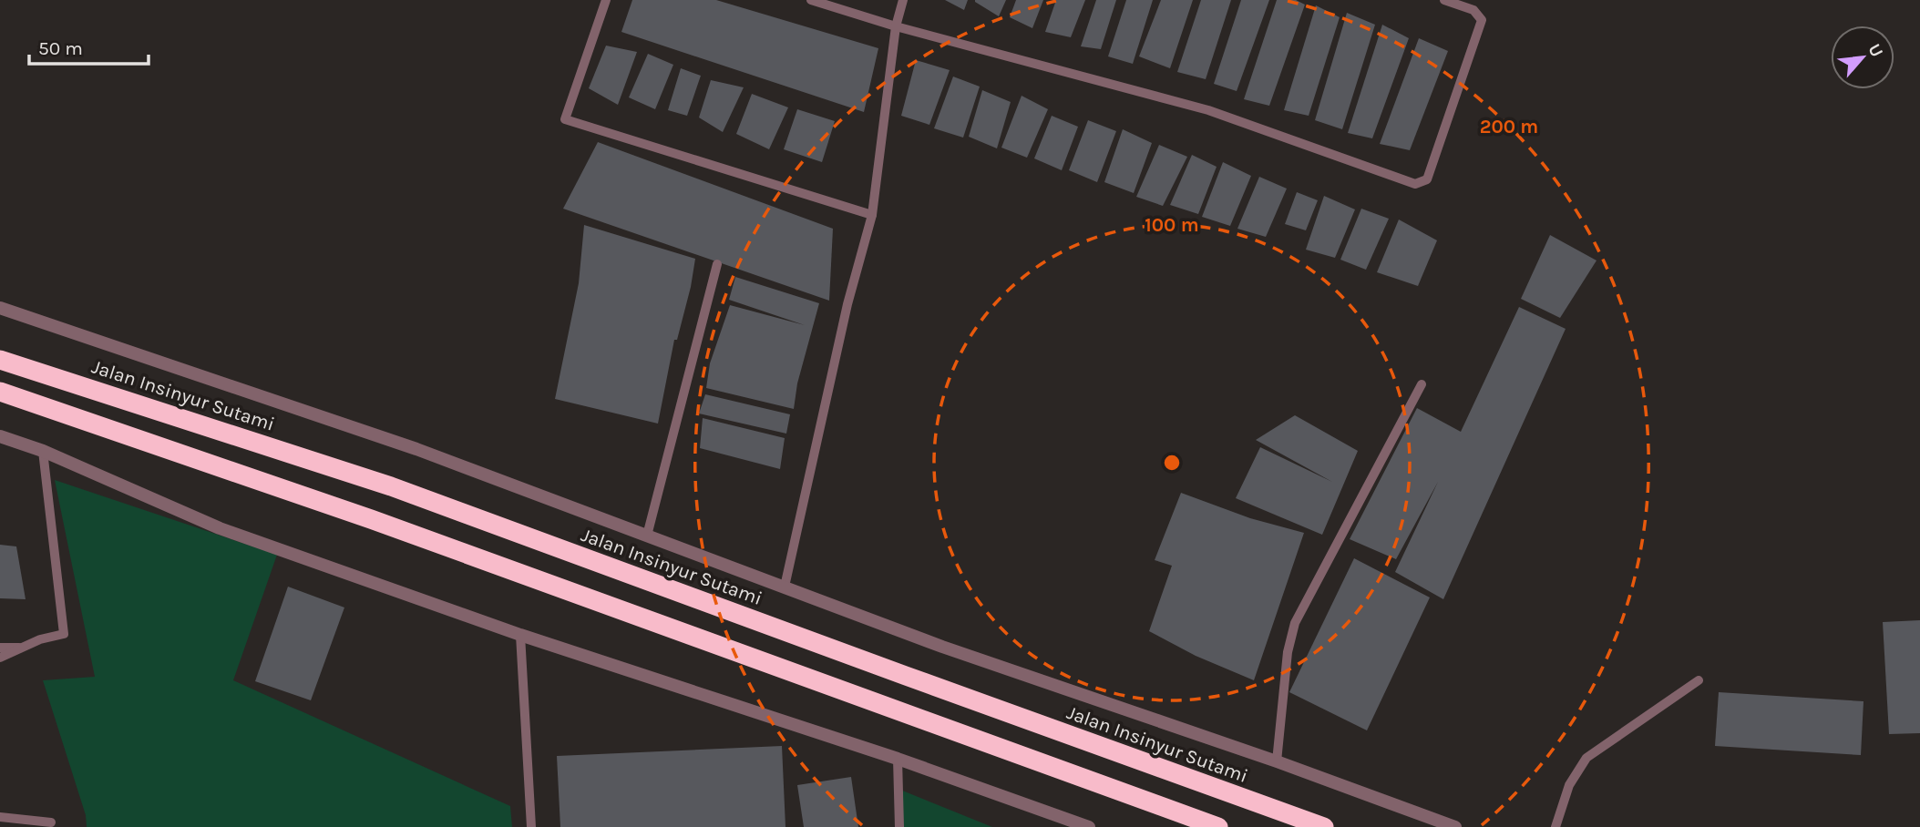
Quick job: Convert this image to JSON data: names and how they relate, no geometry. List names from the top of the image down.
{
  "streets": {
    "highway": ["Jalan Insinyur Sutami"]
  },
  "scale_bar": "50 m",
  "north": "top right",
  "rings": ["200 m", "100 m"]
}
